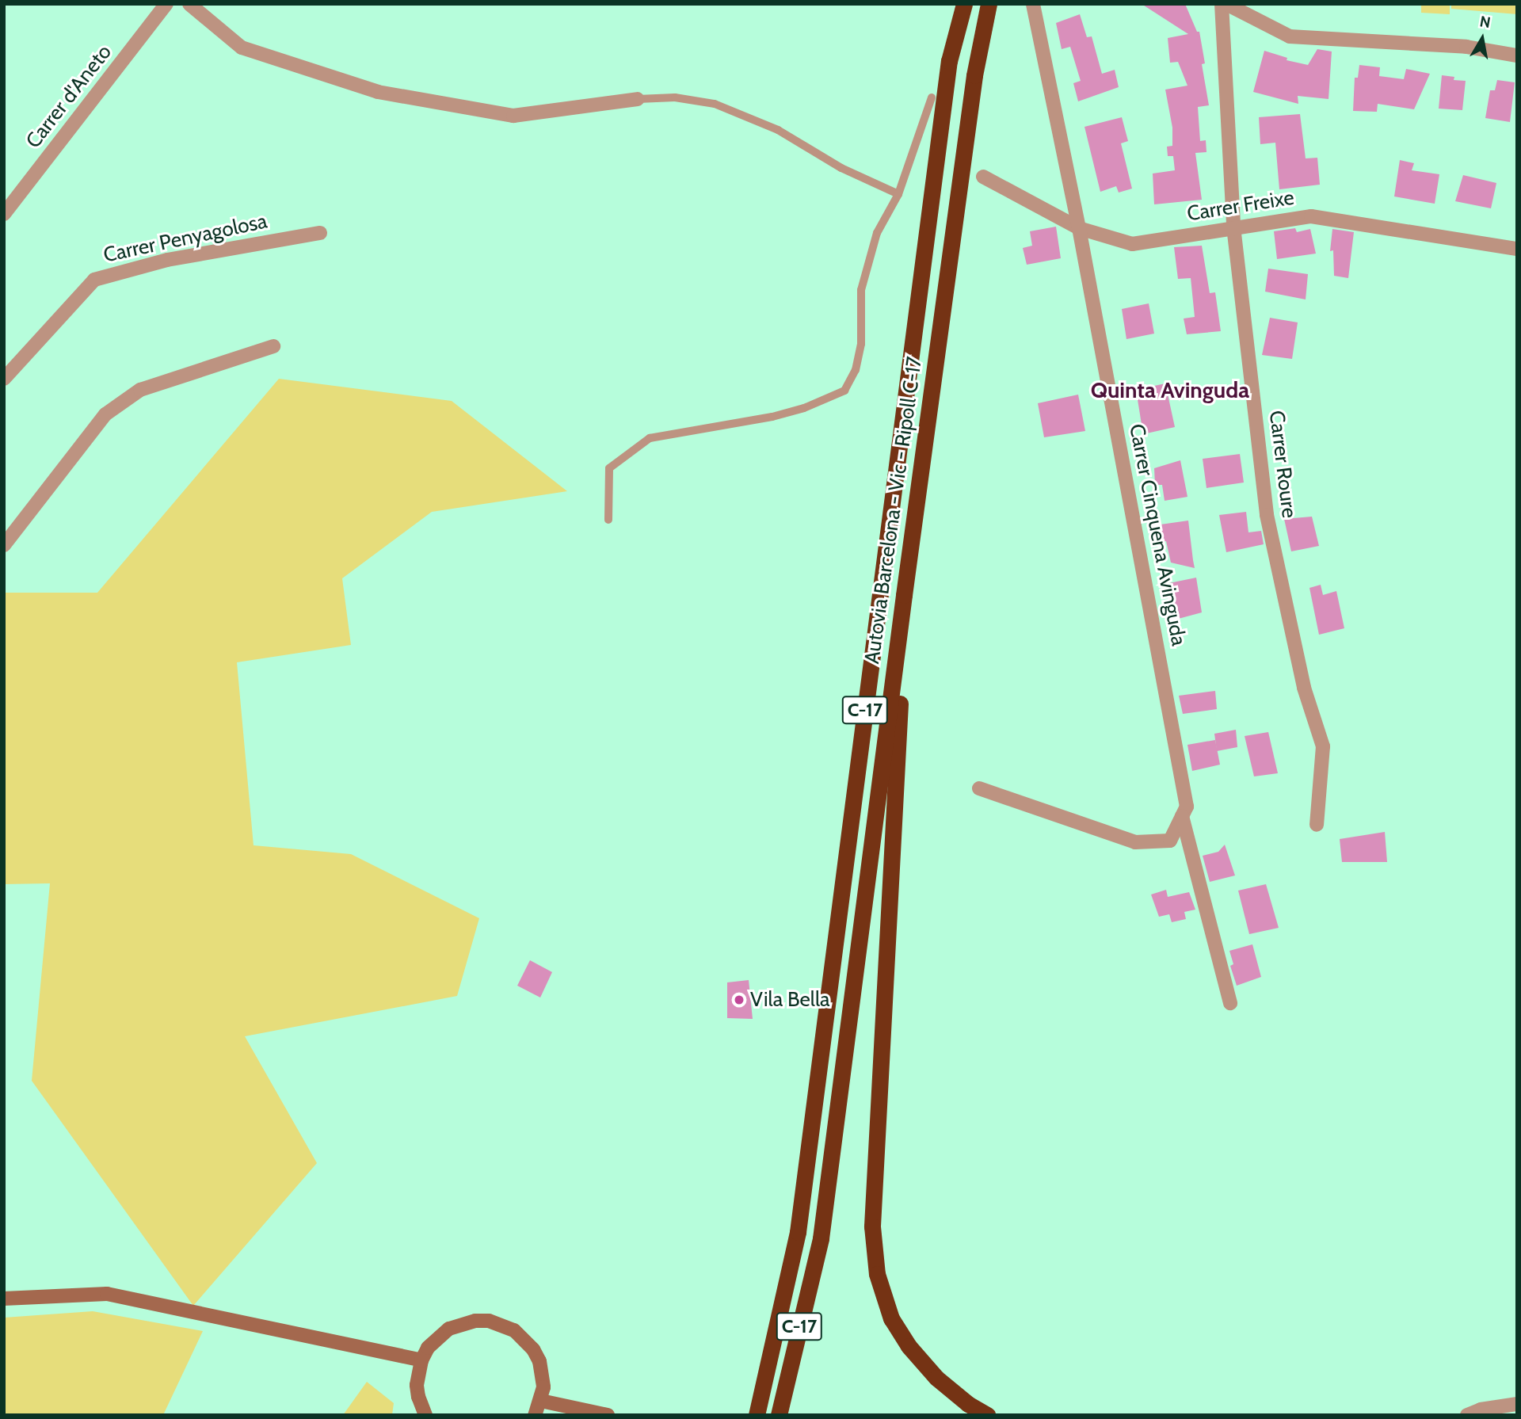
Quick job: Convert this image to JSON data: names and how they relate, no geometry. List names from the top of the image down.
{
  "streets": {
    "highway": ["Autovia Barcelona - Vic - Ripoll C-17", "C-17"],
    "street": [
      "Carrer d'Aneto",
      "Carrer Freixe",
      "Carrer Penyagolosa",
      "Carrer Roure",
      "Carrer Cinquena Avinguda"
    ]
  },
  "crossings": [
    ["Carrer Freixe", "Carrer Roure"],
    ["Carrer Freixe", "Carrer Cinquena Avinguda"]
  ],
  "districts": ["Quinta Avinguda"],
  "places": ["Vila Bella"],
  "north": "top"
}
